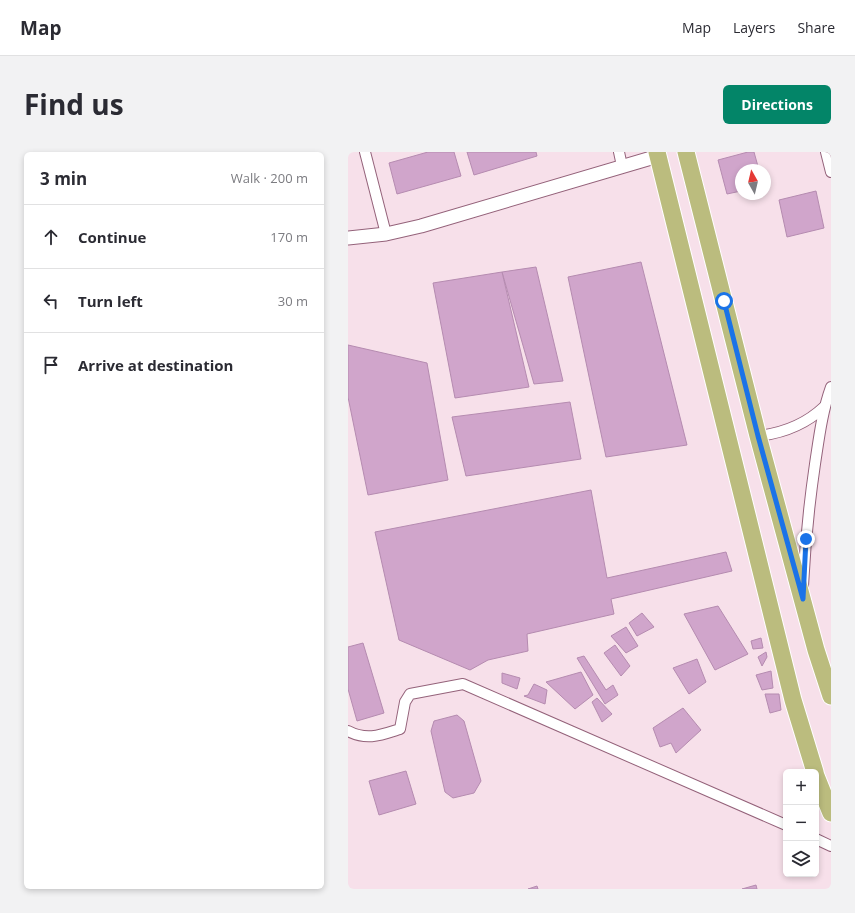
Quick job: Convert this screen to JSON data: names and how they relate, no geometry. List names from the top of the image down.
{
  "north": "top",
  "page": {
    "header": "Map",
    "nav": ["Map", "Layers", "Share"],
    "title": "Find us",
    "buttons": "Directions",
    "heading": ["3 min", "Walk · 200 m"],
    "list": [
      ["Continue", "170 m"],
      ["Turn left", "30 m"],
      "Arrive at destination"
    ],
    "map_buttons": ["+", "−"]
  }
}
